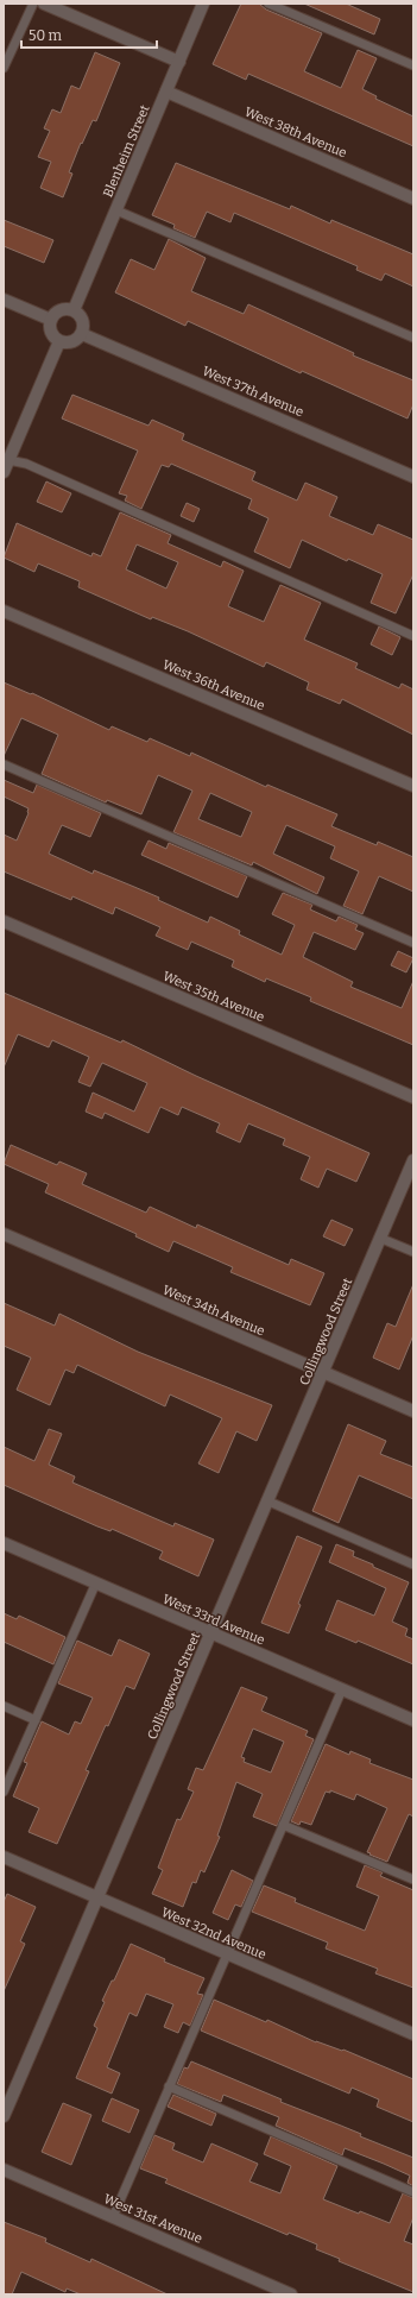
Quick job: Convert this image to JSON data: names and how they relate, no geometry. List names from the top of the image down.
{
  "streets": {
    "street": [
      "West 38th Avenue",
      "Blenheim Street",
      "West 37th Avenue",
      "West 36th Avenue",
      "West 35th Avenue",
      "West 34th Avenue",
      "Collingwood Street",
      "West 33rd Avenue",
      "West 32nd Avenue",
      "West 31st Avenue"
    ]
  },
  "crossings": [
    ["West 38th Avenue", "Blenheim Street"],
    ["Blenheim Street", "West 37th Avenue"],
    ["West 34th Avenue", "Collingwood Street"],
    ["Collingwood Street", "West 33rd Avenue"],
    ["Collingwood Street", "West 32nd Avenue"]
  ],
  "scale_bar": "50 m"
}
